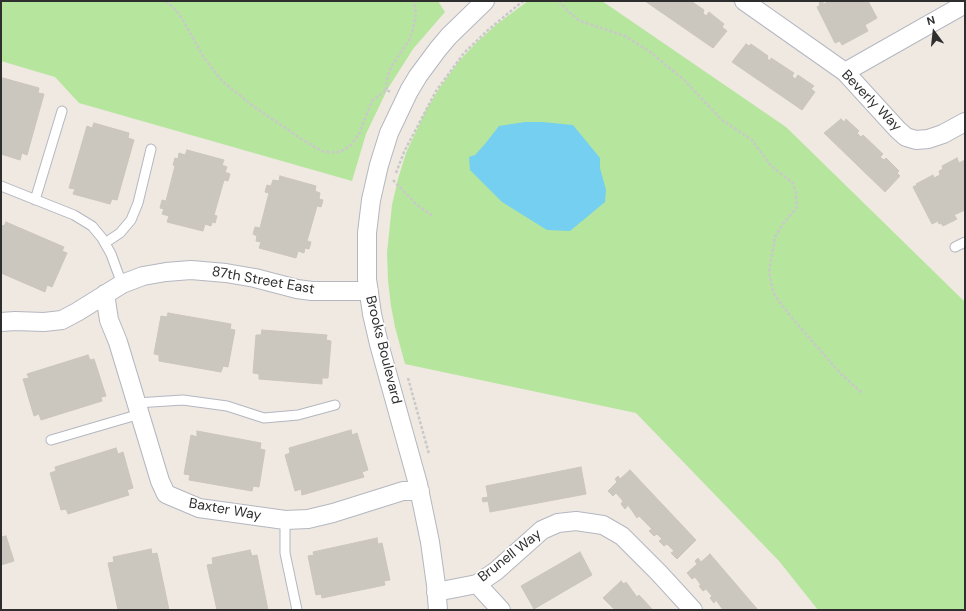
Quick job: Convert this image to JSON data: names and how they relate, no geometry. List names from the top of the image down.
{
  "streets": {
    "street": [
      "Beverly Way",
      "87th Street East",
      "Brooks Boulevard",
      "Baxter Way",
      "Brunell Way"
    ]
  },
  "crossings": [
    ["87th Street East", "Brooks Boulevard"],
    ["87th Street East", "Baxter Way"],
    ["Brooks Boulevard", "Baxter Way"],
    ["Brooks Boulevard", "Brunell Way"]
  ],
  "north": "top"
}
